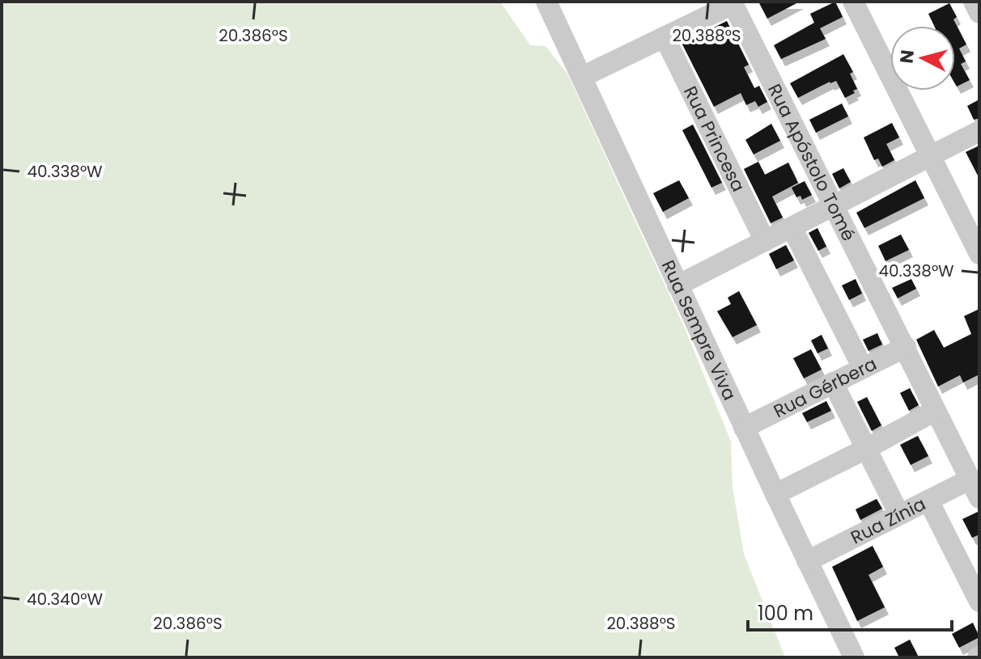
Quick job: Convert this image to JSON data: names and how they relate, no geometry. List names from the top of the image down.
{
  "streets": {
    "street": [
      "Rua Princesa",
      "Rua Apóstolo Tomé",
      "Rua Sempre Viva",
      "Rua Gérbera",
      "Rua Zínia"
    ]
  },
  "crossings": [
    ["Rua Apóstolo Tomé", "Rua Gérbera"],
    ["Rua Apóstolo Tomé", "Rua Zínia"],
    ["Rua Sempre Viva", "Rua Gérbera"],
    ["Rua Sempre Viva", "Rua Zínia"]
  ],
  "scale_bar": "100 m",
  "north": "left",
  "coordinates": [
    "20.386°S",
    "20.388°S",
    "40.338°W",
    "40.340°W"
  ]
}
